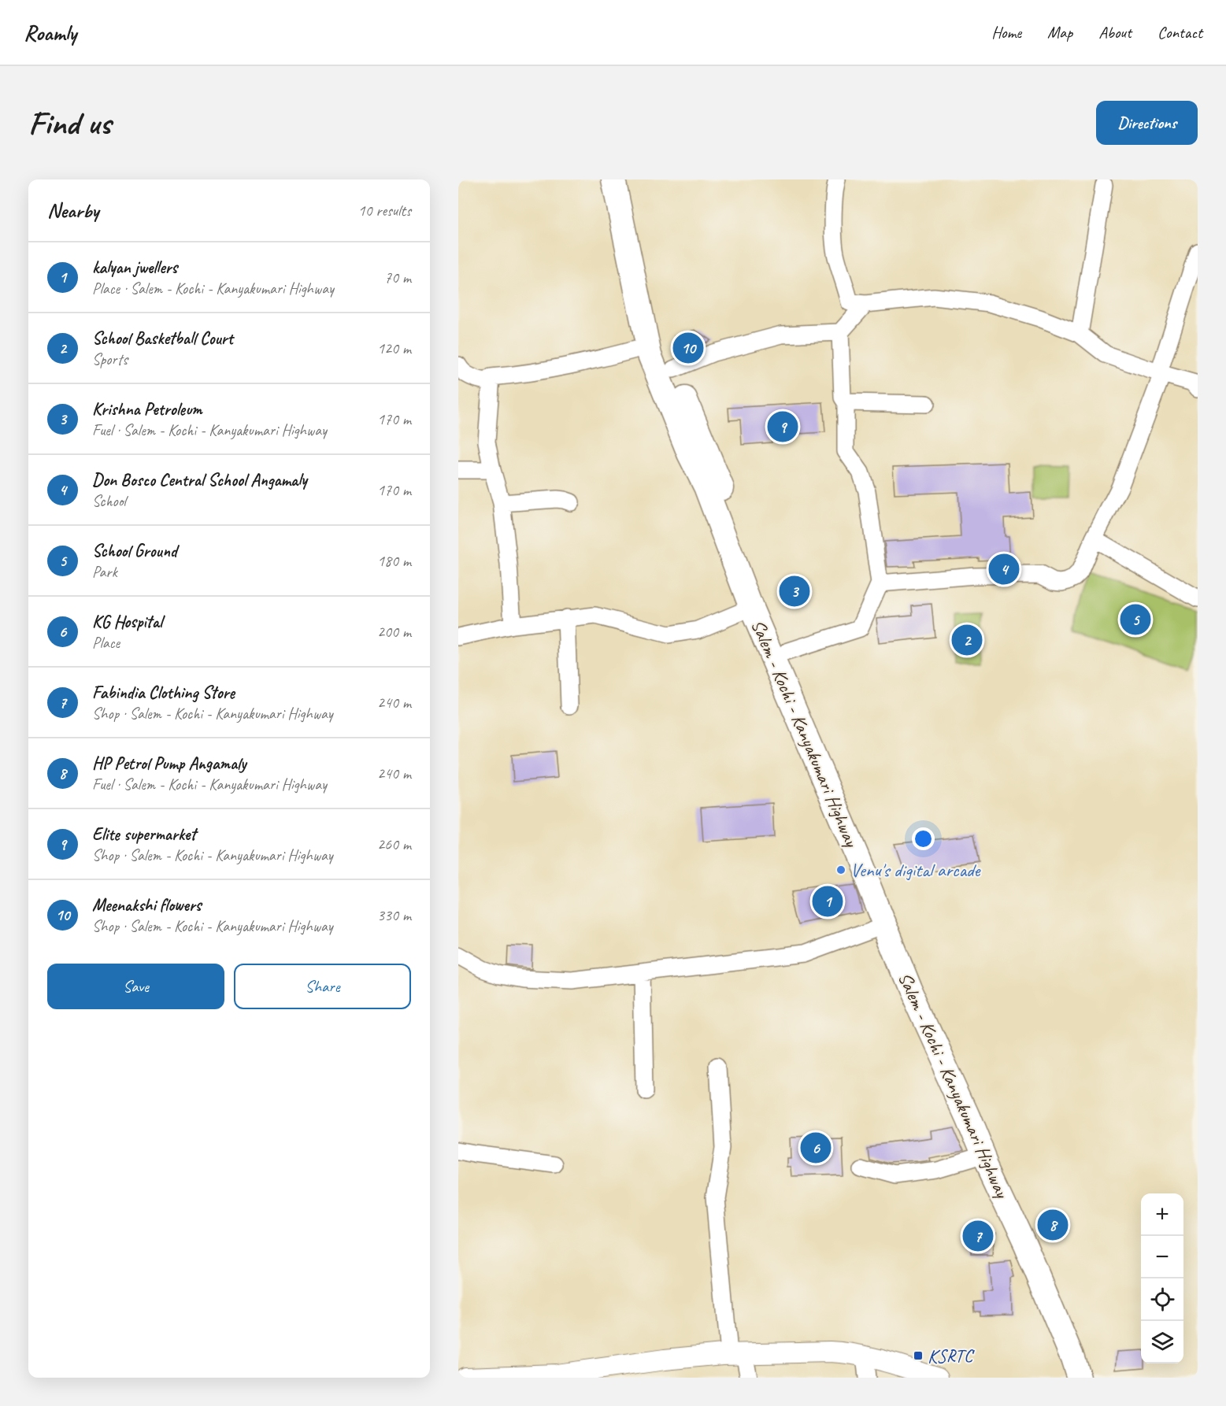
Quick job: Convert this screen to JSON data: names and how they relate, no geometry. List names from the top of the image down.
{
  "streets": {
    "highway": ["Salem - Kochi - Kanyakumari Highway"]
  },
  "places": {
    "other": ["Venu's digital arcade"],
    "transit": ["KSRTC"]
  },
  "page": {
    "header": "Roamly",
    "nav": [
      "Home",
      "Map",
      "About",
      "Contact"
    ],
    "buttons": [
      "Directions",
      ["Save", "Share"]
    ],
    "title": "Find us",
    "heading": ["Nearby", "10 results"],
    "list": [
      {
        "mark": "1",
        "name": "kalyan jwellers",
        "note": "Place · Salem - Kochi - Kanyakumari Highway",
        "value": "70 m"
      },
      {
        "mark": "2",
        "name": "School Basketball Court",
        "note": "Sports",
        "value": "120 m"
      },
      {
        "mark": "3",
        "name": "Krishna Petroleum",
        "note": "Fuel · Salem - Kochi - Kanyakumari Highway",
        "value": "170 m"
      },
      {
        "mark": "4",
        "name": "Don Bosco Central School Angamaly",
        "note": "School",
        "value": "170 m"
      },
      {
        "mark": "5",
        "name": "School Ground",
        "note": "Park",
        "value": "180 m"
      },
      {
        "mark": "6",
        "name": "KG Hospital",
        "note": "Place",
        "value": "200 m"
      },
      {
        "mark": "7",
        "name": "Fabindia Clothing Store",
        "note": "Shop · Salem - Kochi - Kanyakumari Highway",
        "value": "240 m"
      },
      {
        "mark": "8",
        "name": "HP Petrol Pump Angamaly",
        "note": "Fuel · Salem - Kochi - Kanyakumari Highway",
        "value": "240 m"
      },
      {
        "mark": "9",
        "name": "Elite supermarket",
        "note": "Shop · Salem - Kochi - Kanyakumari Highway",
        "value": "260 m"
      },
      {
        "mark": "10",
        "name": "Meenakshi flowers",
        "note": "Shop · Salem - Kochi - Kanyakumari Highway",
        "value": "330 m"
      }
    ],
    "pins": [
      "10",
      "9",
      "4",
      "3",
      "5",
      "2",
      "1",
      "6",
      "8",
      "7"
    ],
    "map_buttons": ["+", "−"]
  }
}
